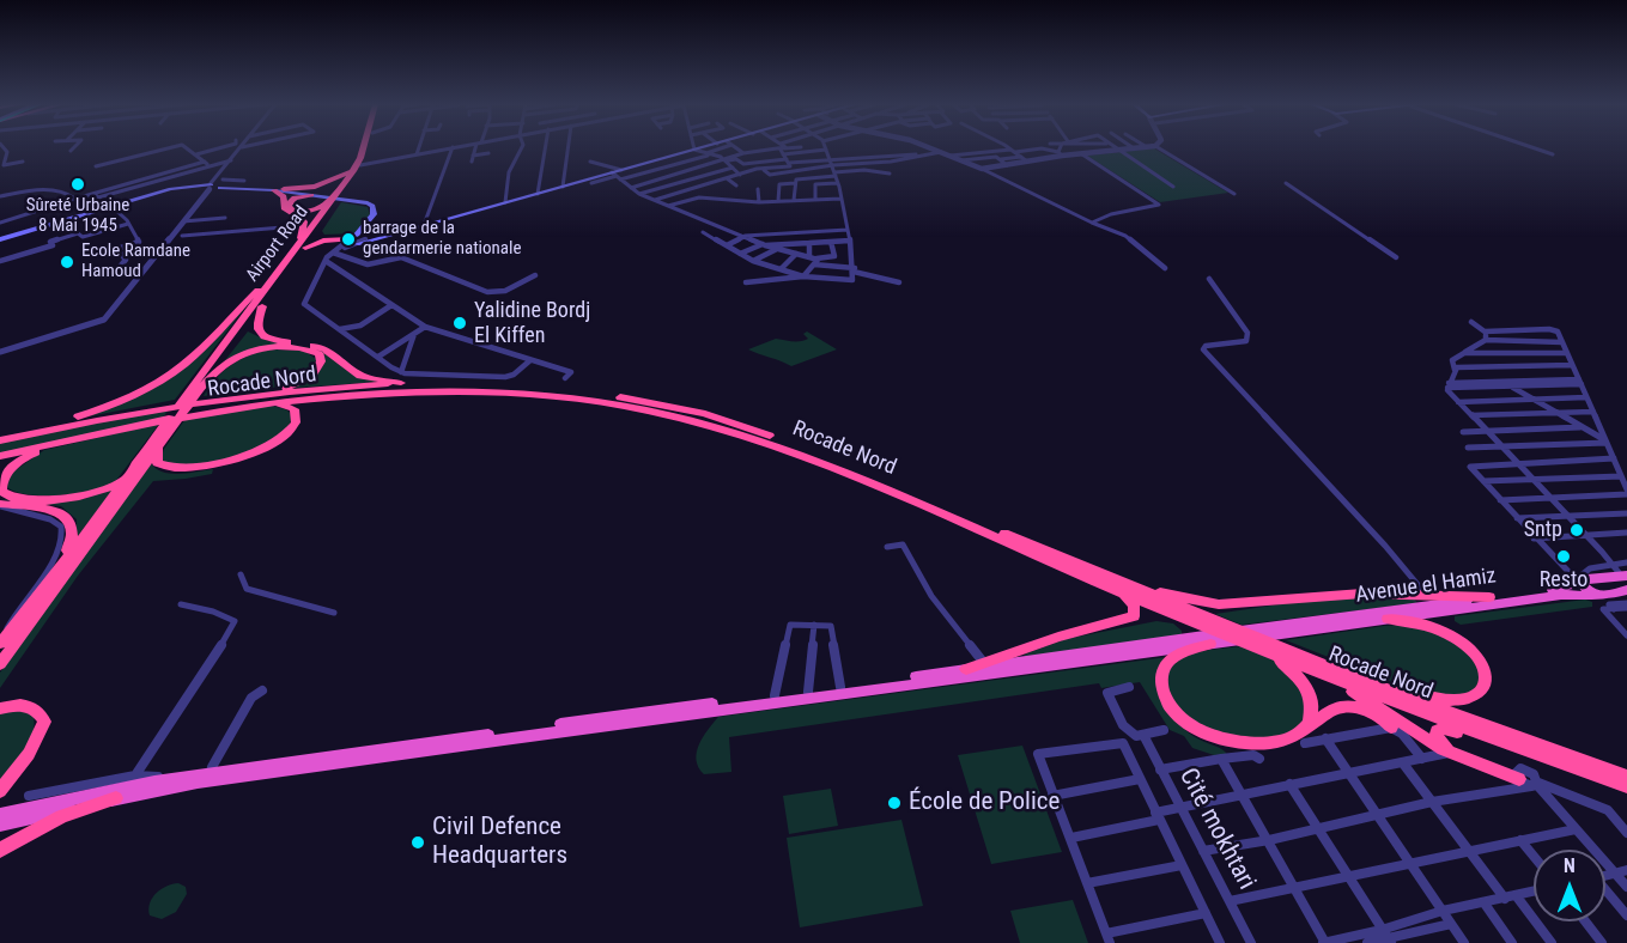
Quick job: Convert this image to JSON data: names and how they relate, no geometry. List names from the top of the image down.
{
  "streets": {
    "highway": ["Airport Road", "Rocade Nord", "Avenue el Hamiz"],
    "street": ["Cité mokhtari"]
  },
  "places": [
    "Sûreté Urbaine 8 Mai 1945",
    "barrage de la gendarmerie nationale",
    "Ecole Ramdane Hamoud",
    "Yalidine Bordj El Kiffen",
    "Sntp",
    "Resto",
    "École de Police",
    "Civil Defence Headquarters"
  ],
  "north": "top"
}
